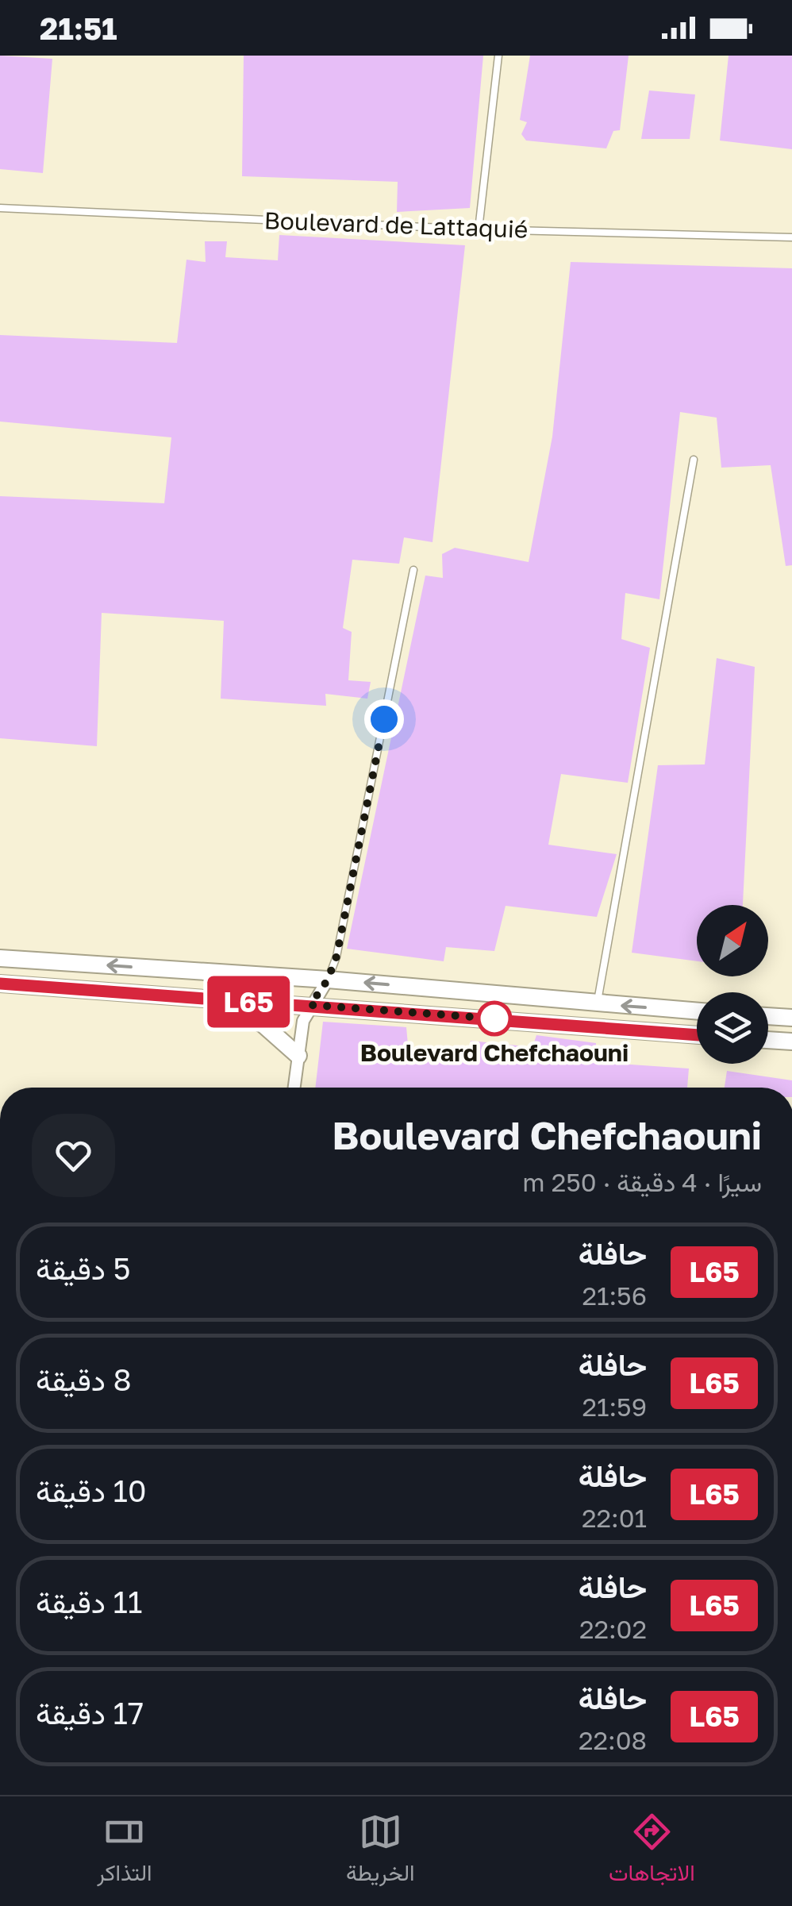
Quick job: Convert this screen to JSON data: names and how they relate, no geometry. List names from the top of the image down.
{
  "streets": {
    "lane": ["Boulevard de Lattaquié"]
  },
  "places": ["Boulevard Chefchaouni"],
  "lines": ["bus line L65"],
  "north": "top right",
  "page": {
    "status": "21:51",
    "on_map": "L65",
    "heading": ["Boulevard Chefchaouni", "سيرًا · 4 دقيقة · 250 m"],
    "list": [
      {
        "mark": "L65",
        "name": "حافلة",
        "note": "21:56",
        "value": "5 دقيقة"
      },
      {
        "mark": "L65",
        "name": "حافلة",
        "note": "21:59",
        "value": "8 دقيقة"
      },
      {
        "mark": "L65",
        "name": "حافلة",
        "note": "22:01",
        "value": "10 دقيقة"
      },
      {
        "mark": "L65",
        "name": "حافلة",
        "note": "22:02",
        "value": "11 دقيقة"
      },
      {
        "mark": "L65",
        "name": "حافلة",
        "note": "22:08",
        "value": "17 دقيقة"
      }
    ],
    "tabs": ["الاتجاهات", "الخريطة", "التذاكر"]
  }
}
